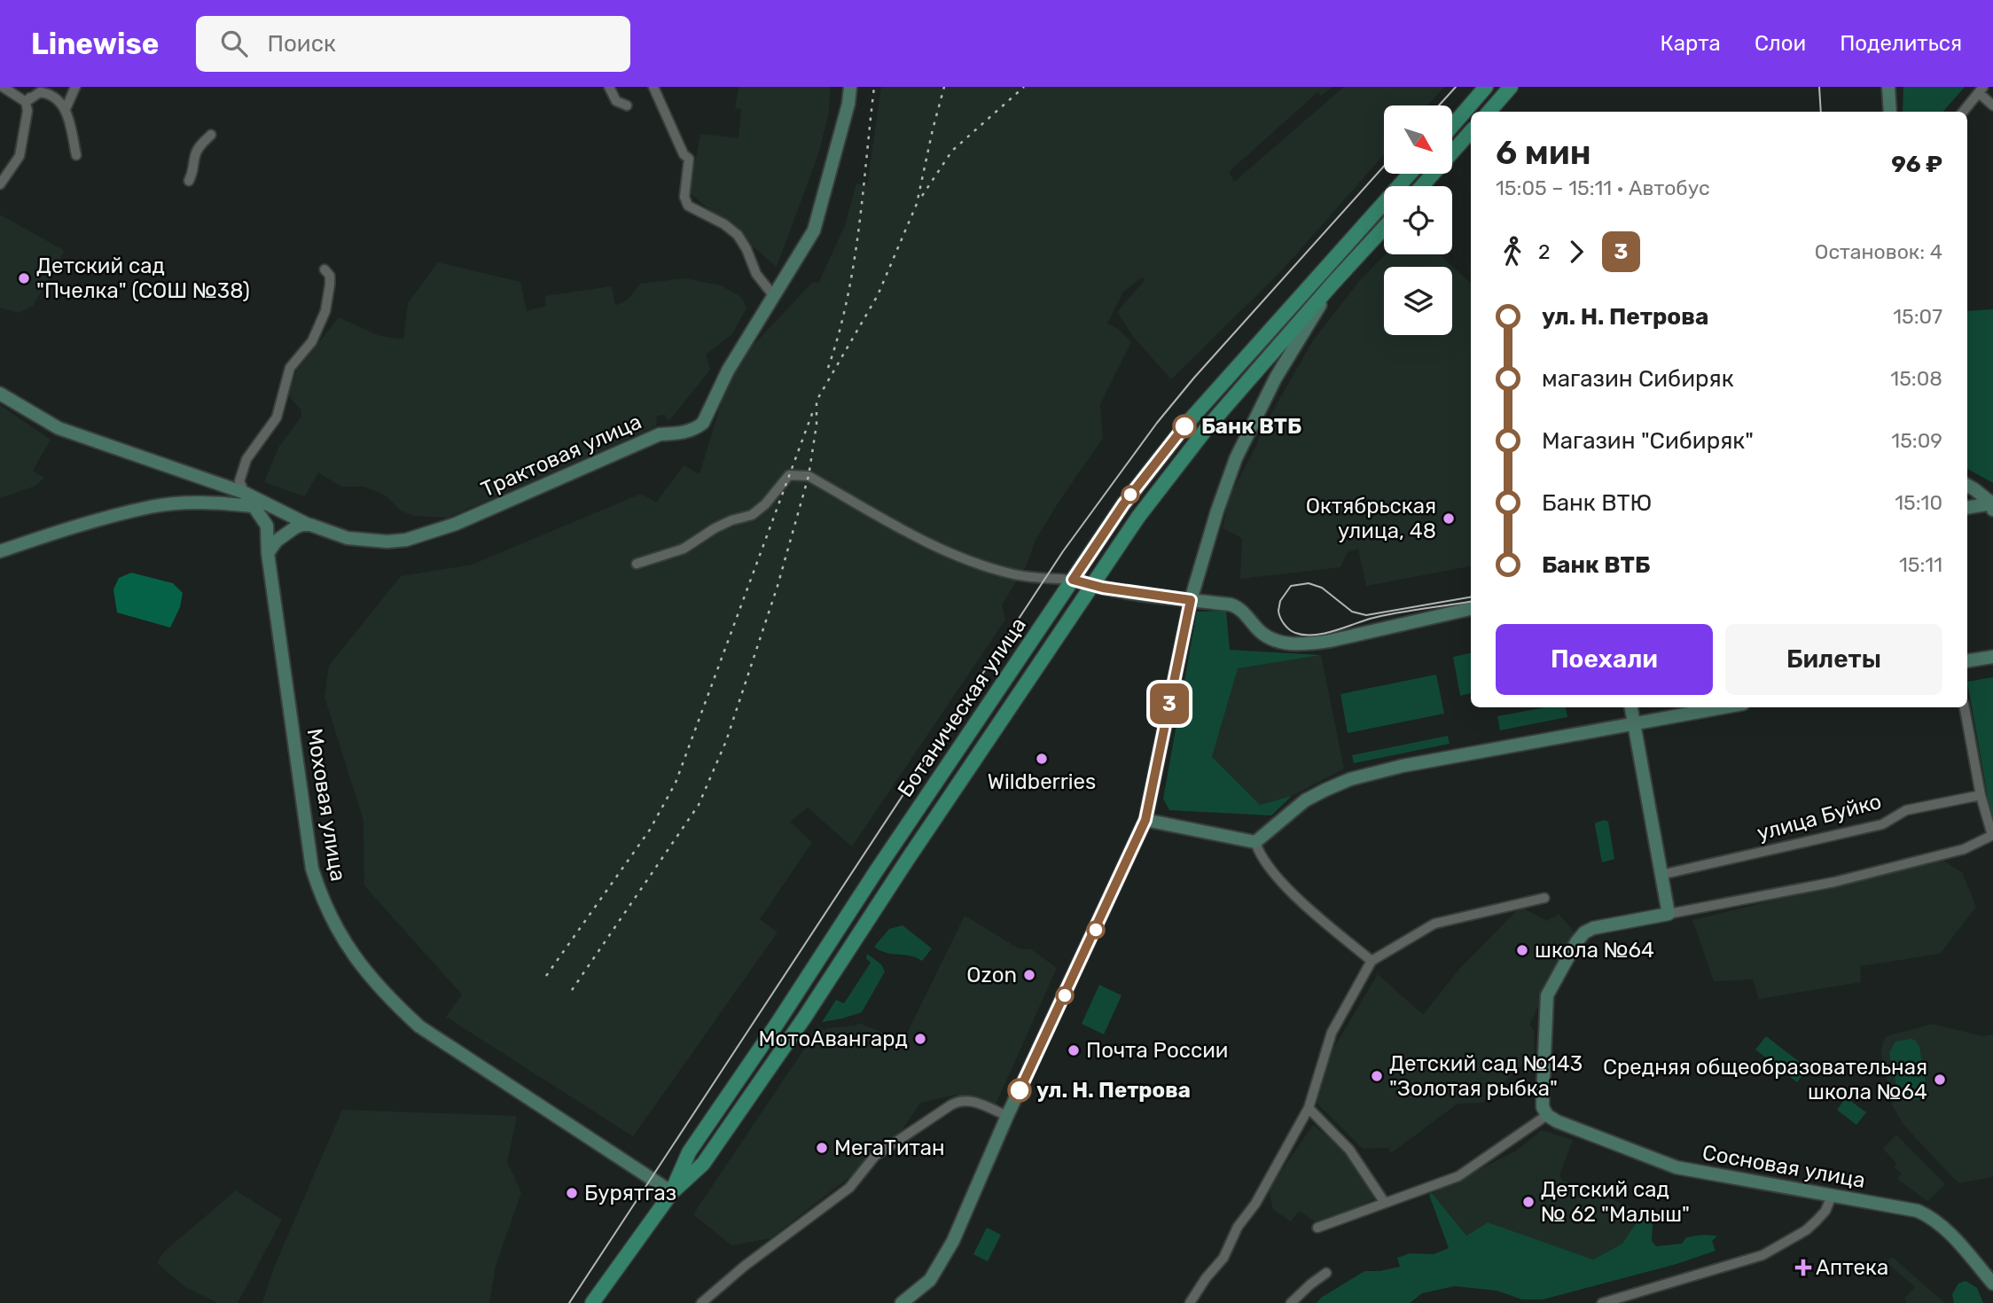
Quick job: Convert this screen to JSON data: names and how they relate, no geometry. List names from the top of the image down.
{
  "streets": {
    "main road": [
      "Трактовая улица",
      "Ботаническая улица",
      "Моховая улица",
      "Сосновая улица"
    ],
    "street": ["улица Буйко"]
  },
  "crossings": [
    ["Ботаническая улица", "Моховая улица"]
  ],
  "places": {
    "other": [
      "Детский сад \"Пчелка\" (СОШ №38)",
      "Банк ВТБ",
      "Октябрьская улица, 48",
      "Wildberries",
      "школа №64",
      "Ozon",
      "МотоАвангард",
      "Почта России",
      "Детский сад №143 \"Золотая рыбка\"",
      "Средняя общеобразовательная школа №64",
      "ул. Н. Петрова",
      "МегаТитан",
      "Бурятгаз",
      "Детский сад № 62 \"Малыш\""
    ],
    "health": ["Аптека"]
  },
  "lines": ["bus line 3"],
  "north": "bottom right",
  "page": {
    "header": "Linewise",
    "search": "Поиск",
    "nav": ["Карта", "Слои", "Поделиться"],
    "on_map": "3",
    "heading": ["6 мин", "15:05 – 15:11 · Автобус", "96 ₽"],
    "legs": ["2", "3", "Остановок: 4"],
    "list": [
      {
        "name": "ул. Н. Петрова",
        "value": "15:07"
      },
      {
        "name": "магазин Сибиряк",
        "value": "15:08"
      },
      {
        "name": "Магазин \"Сибиряк\"",
        "value": "15:09"
      },
      {
        "name": "Банк ВТЮ",
        "value": "15:10"
      },
      {
        "name": "Банк ВТБ",
        "value": "15:11"
      }
    ],
    "buttons": ["Поехали", "Билеты"]
  }
}
